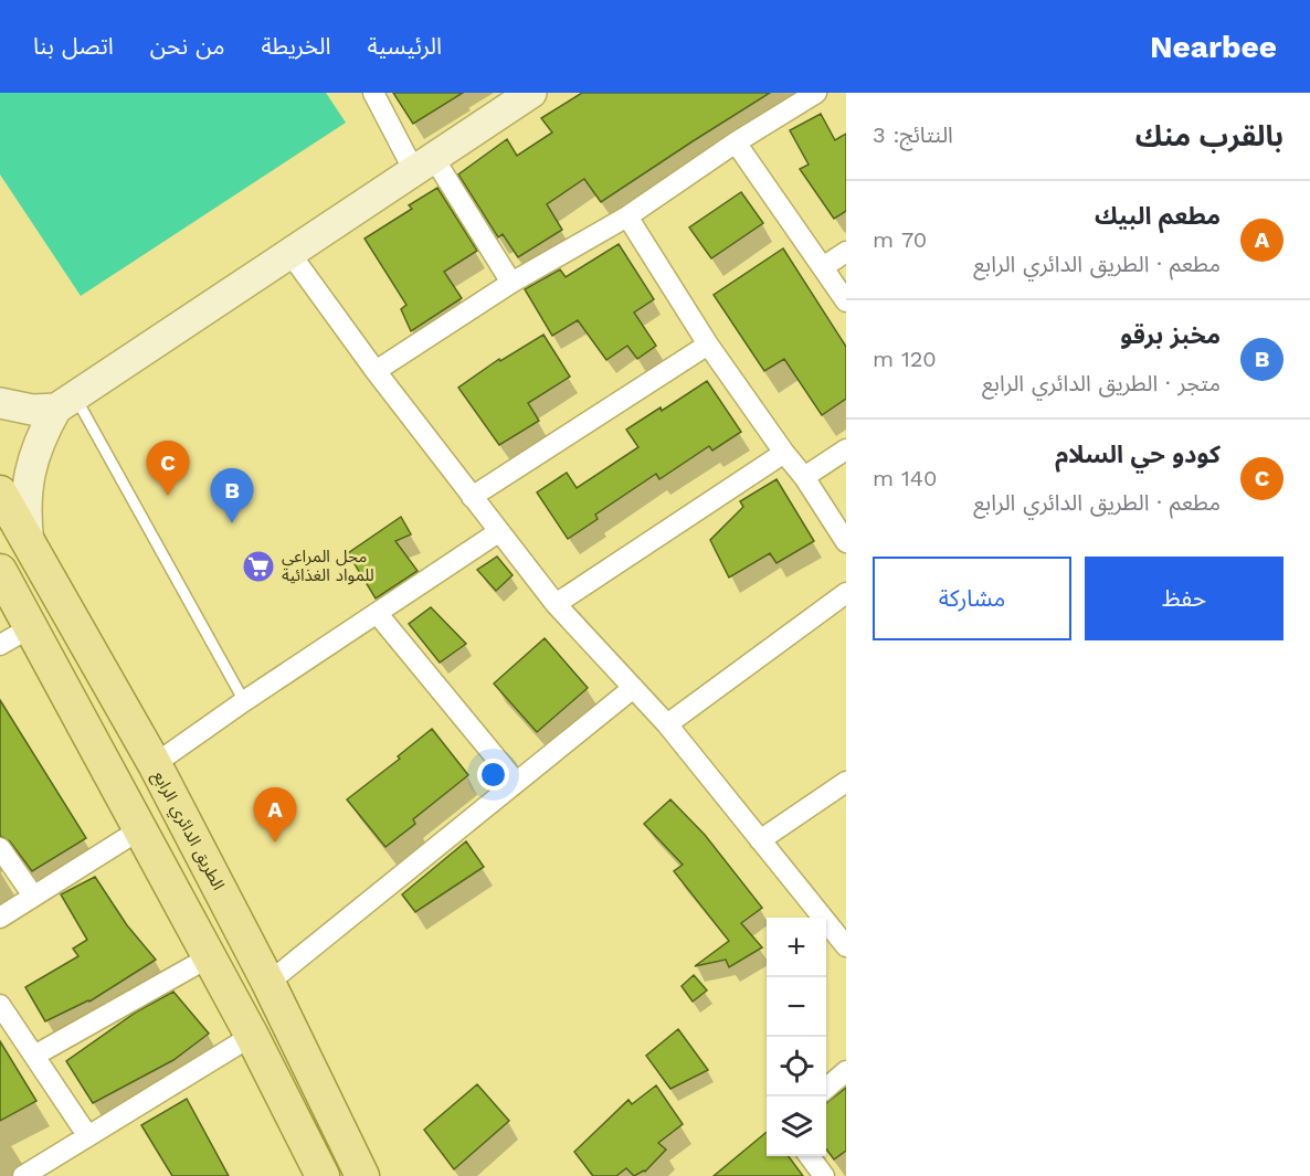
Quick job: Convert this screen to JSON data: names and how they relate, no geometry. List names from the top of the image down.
{
  "streets": {
    "main road": ["الطريق الدائري الرابع"]
  },
  "places": {
    "supermarket": ["محل المراعي للمواد الغذائية"]
  },
  "page": {
    "header": "Nearbee",
    "nav": [
      "الرئيسية",
      "الخريطة",
      "من نحن",
      "اتصل بنا"
    ],
    "heading": ["بالقرب منك", "النتائج: 3"],
    "list": [
      {
        "mark": "A",
        "name": "مطعم البيك",
        "note": "مطعم · الطريق الدائري الرابع",
        "value": "70 m"
      },
      {
        "mark": "B",
        "name": "مخبز برقو",
        "note": "متجر · الطريق الدائري الرابع",
        "value": "120 m"
      },
      {
        "mark": "C",
        "name": "كودو حي السلام",
        "note": "مطعم · الطريق الدائري الرابع",
        "value": "140 m"
      }
    ],
    "pins": ["C", "B", "A"],
    "buttons": ["حفظ", "مشاركة"],
    "map_buttons": ["+", "−"]
  }
}
